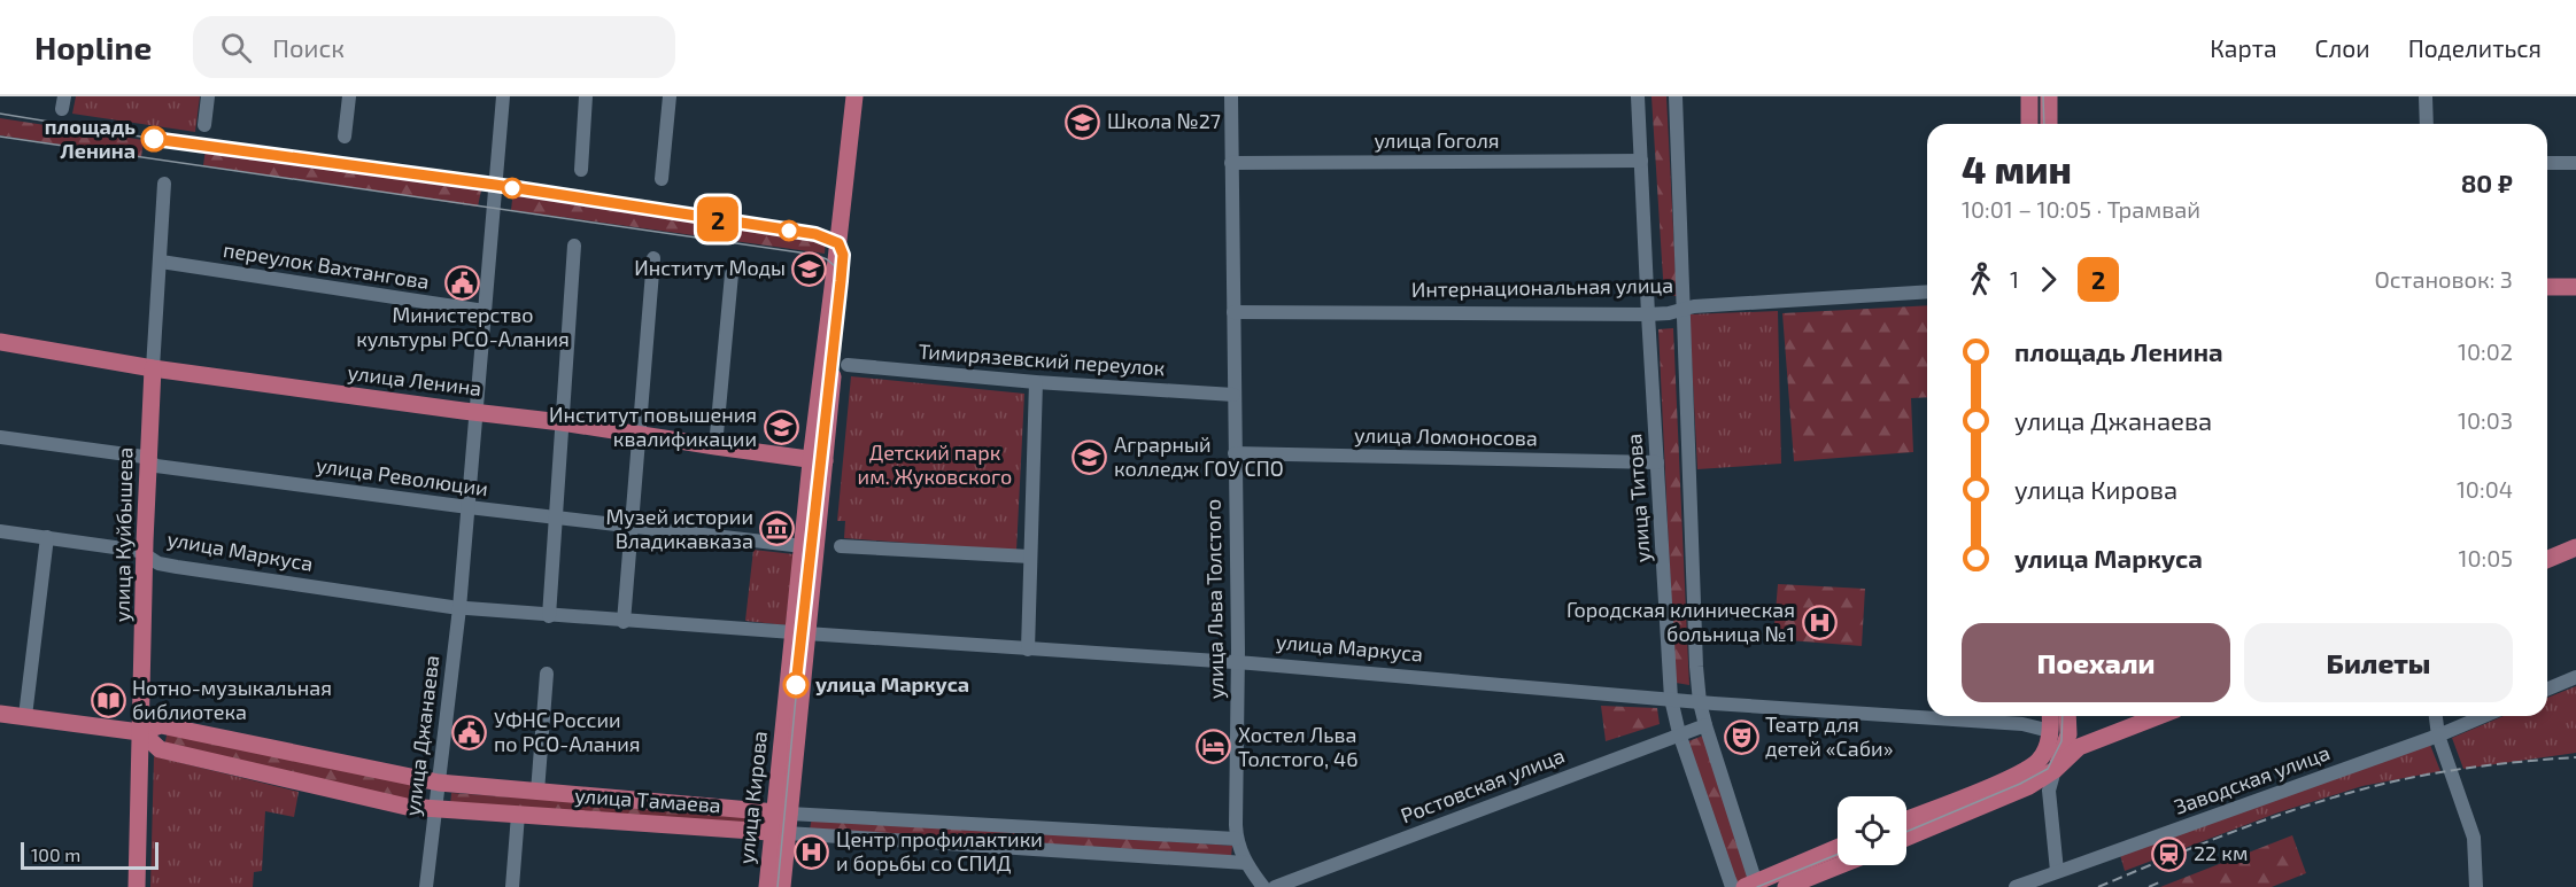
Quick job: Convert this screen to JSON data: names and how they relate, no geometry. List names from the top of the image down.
{
  "streets": {
    "main road": [
      "улица Ленина",
      "улица Куйбышева",
      "улица Маркуса",
      "улица Кирова",
      "улица Тамаева"
    ],
    "street": [
      "улица Гоголя",
      "переулок Вахтангова",
      "Интернациональная улица",
      "Тимирязевский переулок",
      "улица Ломоносова",
      "улица Революции",
      "улица Титова",
      "улица Льва Толстого",
      "улица Джанаева",
      "Заводская улица",
      "Ростовская улица"
    ]
  },
  "crossings": [
    ["улица Гоголя", "улица Титова"],
    ["улица Гоголя", "улица Льва Толстого"],
    ["переулок Вахтангова", "улица Куйбышева"],
    ["переулок Вахтангова", "улица Джанаева"],
    ["Интернациональная улица", "улица Титова"],
    ["Интернациональная улица", "улица Льва Толстого"],
    ["Тимирязевский переулок", "улица Льва Толстого"],
    ["улица Ленина", "улица Куйбышева"],
    ["улица Ленина", "улица Джанаева"],
    ["улица Ленина", "улица Кирова"],
    ["улица Ломоносова", "улица Титова"],
    ["улица Ломоносова", "улица Льва Толстого"],
    ["улица Революции", "улица Куйбышева"],
    ["улица Революции", "улица Джанаева"],
    ["улица Революции", "улица Кирова"],
    ["улица Титова", "улица Маркуса"],
    ["улица Титова", "Ростовская улица"],
    ["улица Куйбышева", "улица Маркуса"],
    ["улица Куйбышева", "улица Тамаева"],
    ["улица Маркуса", "улица Льва Толстого"],
    ["улица Маркуса", "улица Джанаева"],
    ["улица Маркуса", "улица Кирова"],
    ["улица Льва Толстого", "улица Тамаева"],
    ["улица Джанаева", "улица Тамаева"],
    ["улица Кирова", "улица Тамаева"]
  ],
  "parks": ["Детский парк им. Жуковского"],
  "places": {
    "school or university": [
      "Школа №27",
      "Институт Моды",
      "Институт повышения квалификации",
      "Аграрный колледж ГОУ СПО"
    ],
    "other": ["площадь Ленина", "улица Маркуса"],
    "public building": ["Министерство культуры РСО-Алания", "УФНС России по РСО-Алания"],
    "museum": ["Музей истории Владикавказа"],
    "hospital": ["Городская клиническая больница №1", "Центр профилактики и борьбы со СПИД"],
    "library": ["Нотно-музыкальная библиотека"],
    "theatre": ["Театр для детей «Саби»"],
    "hotel": ["Хостел Льва Толстого, 46"],
    "station": ["22 км"]
  },
  "lines": ["tram line 2"],
  "scale_bar": "100 m",
  "page": {
    "header": "Hopline",
    "search": "Поиск",
    "nav": ["Карта", "Слои", "Поделиться"],
    "on_map": "2",
    "heading": ["4 мин", "10:01 – 10:05 · Трамвай", "80 ₽"],
    "legs": ["1", "2", "Остановок: 3"],
    "list": [
      {
        "name": "площадь Ленина",
        "value": "10:02"
      },
      {
        "name": "улица Джанаева",
        "value": "10:03"
      },
      {
        "name": "улица Кирова",
        "value": "10:04"
      },
      {
        "name": "улица Маркуса",
        "value": "10:05"
      }
    ],
    "buttons": ["Поехали", "Билеты"],
    "scale": "100 m"
  }
}
